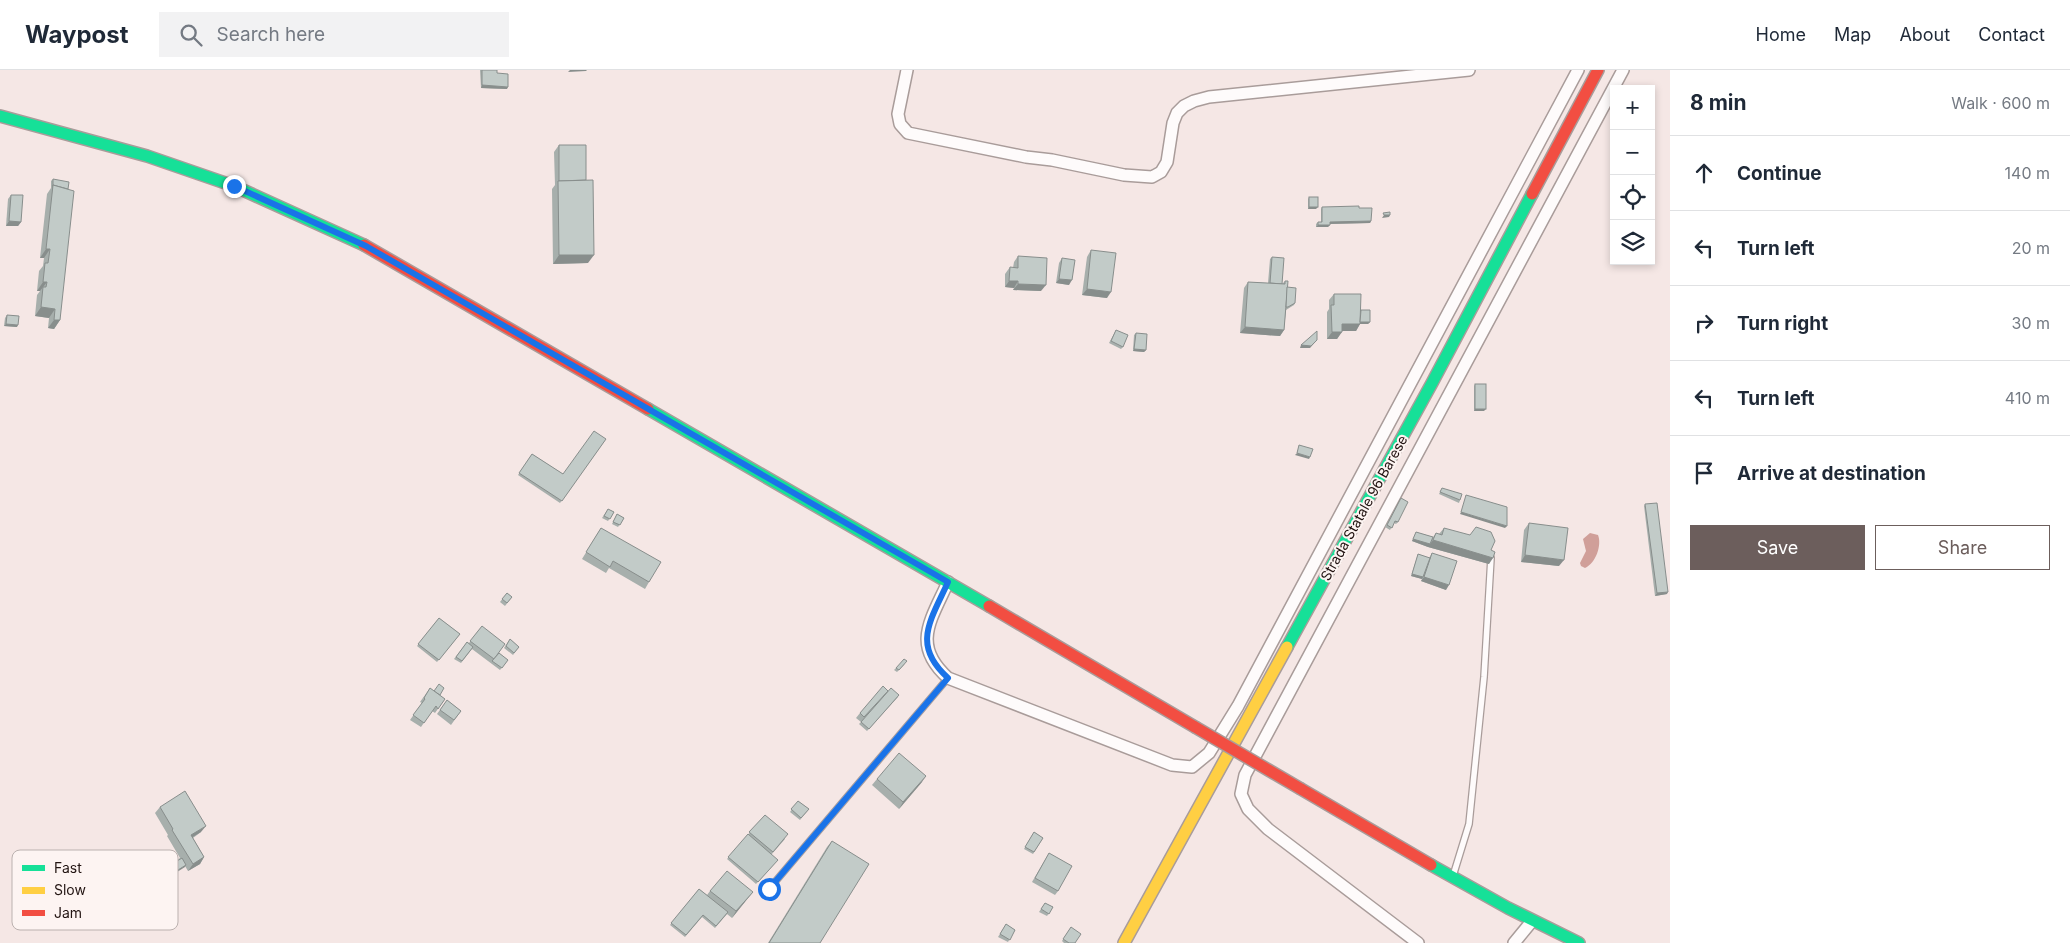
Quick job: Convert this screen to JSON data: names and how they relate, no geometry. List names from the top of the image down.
{
  "streets": {
    "main road": ["Strada Statale 96 Barese"]
  },
  "legend": ["Fast", "Slow", "Jam"],
  "page": {
    "header": "Waypost",
    "search": "Search here",
    "nav": [
      "Home",
      "Map",
      "About",
      "Contact"
    ],
    "heading": ["8 min", "Walk · 600 m"],
    "map_buttons": ["+", "−"],
    "list": [
      ["Continue", "140 m"],
      ["Turn left", "20 m"],
      ["Turn right", "30 m"],
      ["Turn left", "410 m"],
      "Arrive at destination"
    ],
    "buttons": ["Save", "Share"]
  }
}
